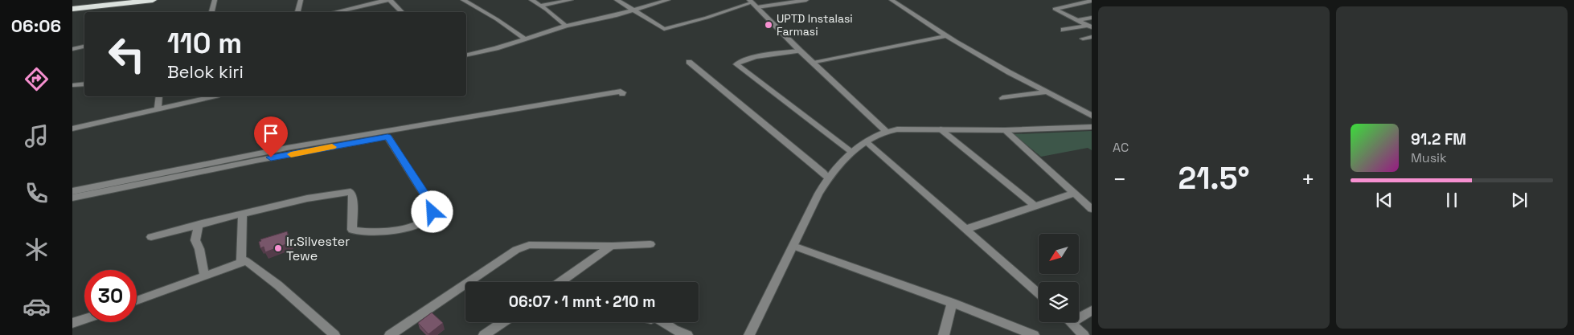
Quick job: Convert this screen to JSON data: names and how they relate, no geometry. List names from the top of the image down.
{
  "places": ["UPTD Instalasi Farmasi", "Ir.Silvester Tewe"],
  "north": "bottom left",
  "page": {
    "tabs": "06:06",
    "tile": "AC",
    "turn": ["110 m", "Belok kiri"],
    "song": ["91.2 FM", "Musik"],
    "heat": ["−", "21.5°", "+"],
    "limit": "30",
    "trip": "06:07 · 1 mnt · 210 m"
  }
}
